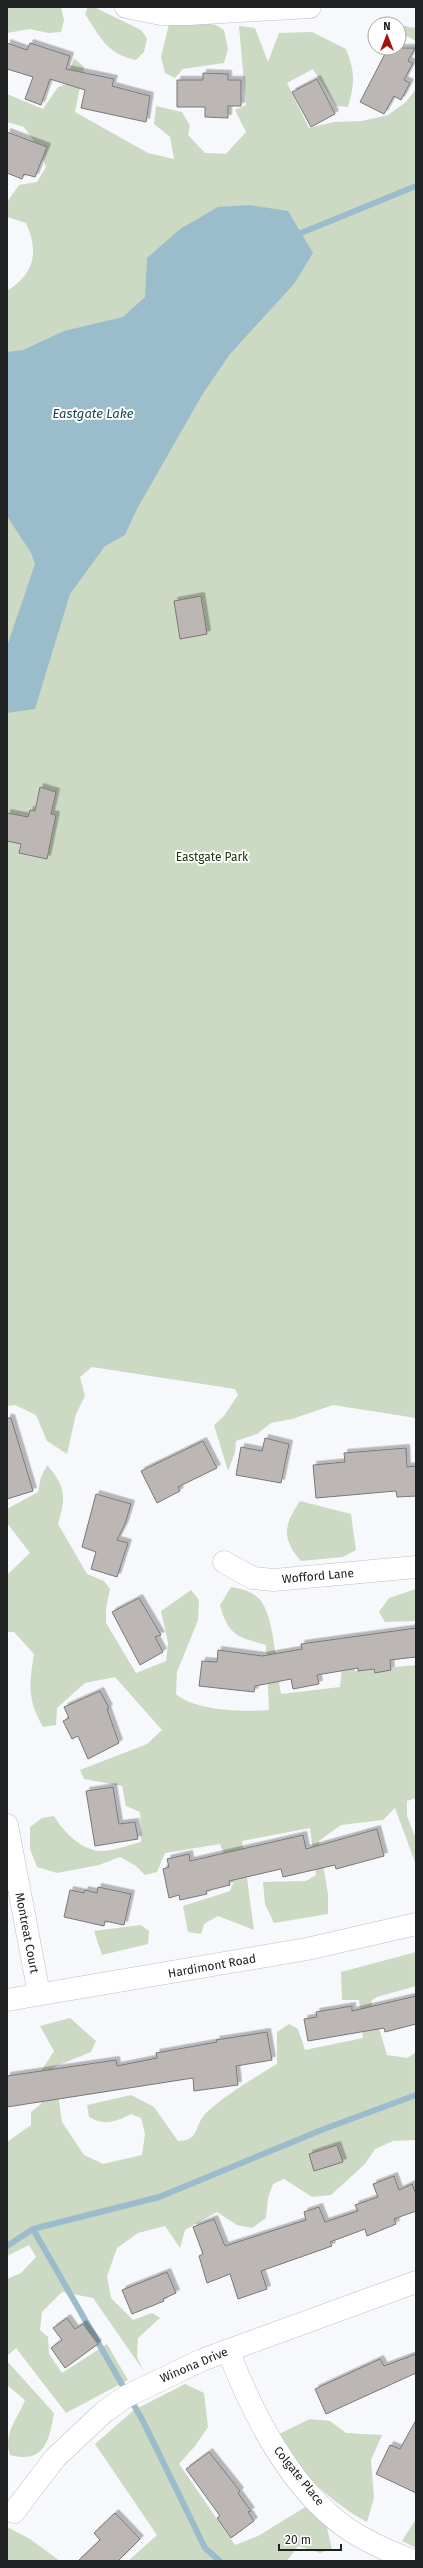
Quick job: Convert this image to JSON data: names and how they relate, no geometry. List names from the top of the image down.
{
  "streets": {
    "street": [
      "Wofford Lane",
      "Montreat Court",
      "Hardimont Road",
      "Winona Drive",
      "Colgate Place"
    ]
  },
  "crossings": [
    ["Montreat Court", "Hardimont Road"],
    ["Winona Drive", "Colgate Place"]
  ],
  "water": ["Eastgate Lake"],
  "parks": ["Eastgate Park"],
  "scale_bar": "20 m",
  "north": "top"
}
